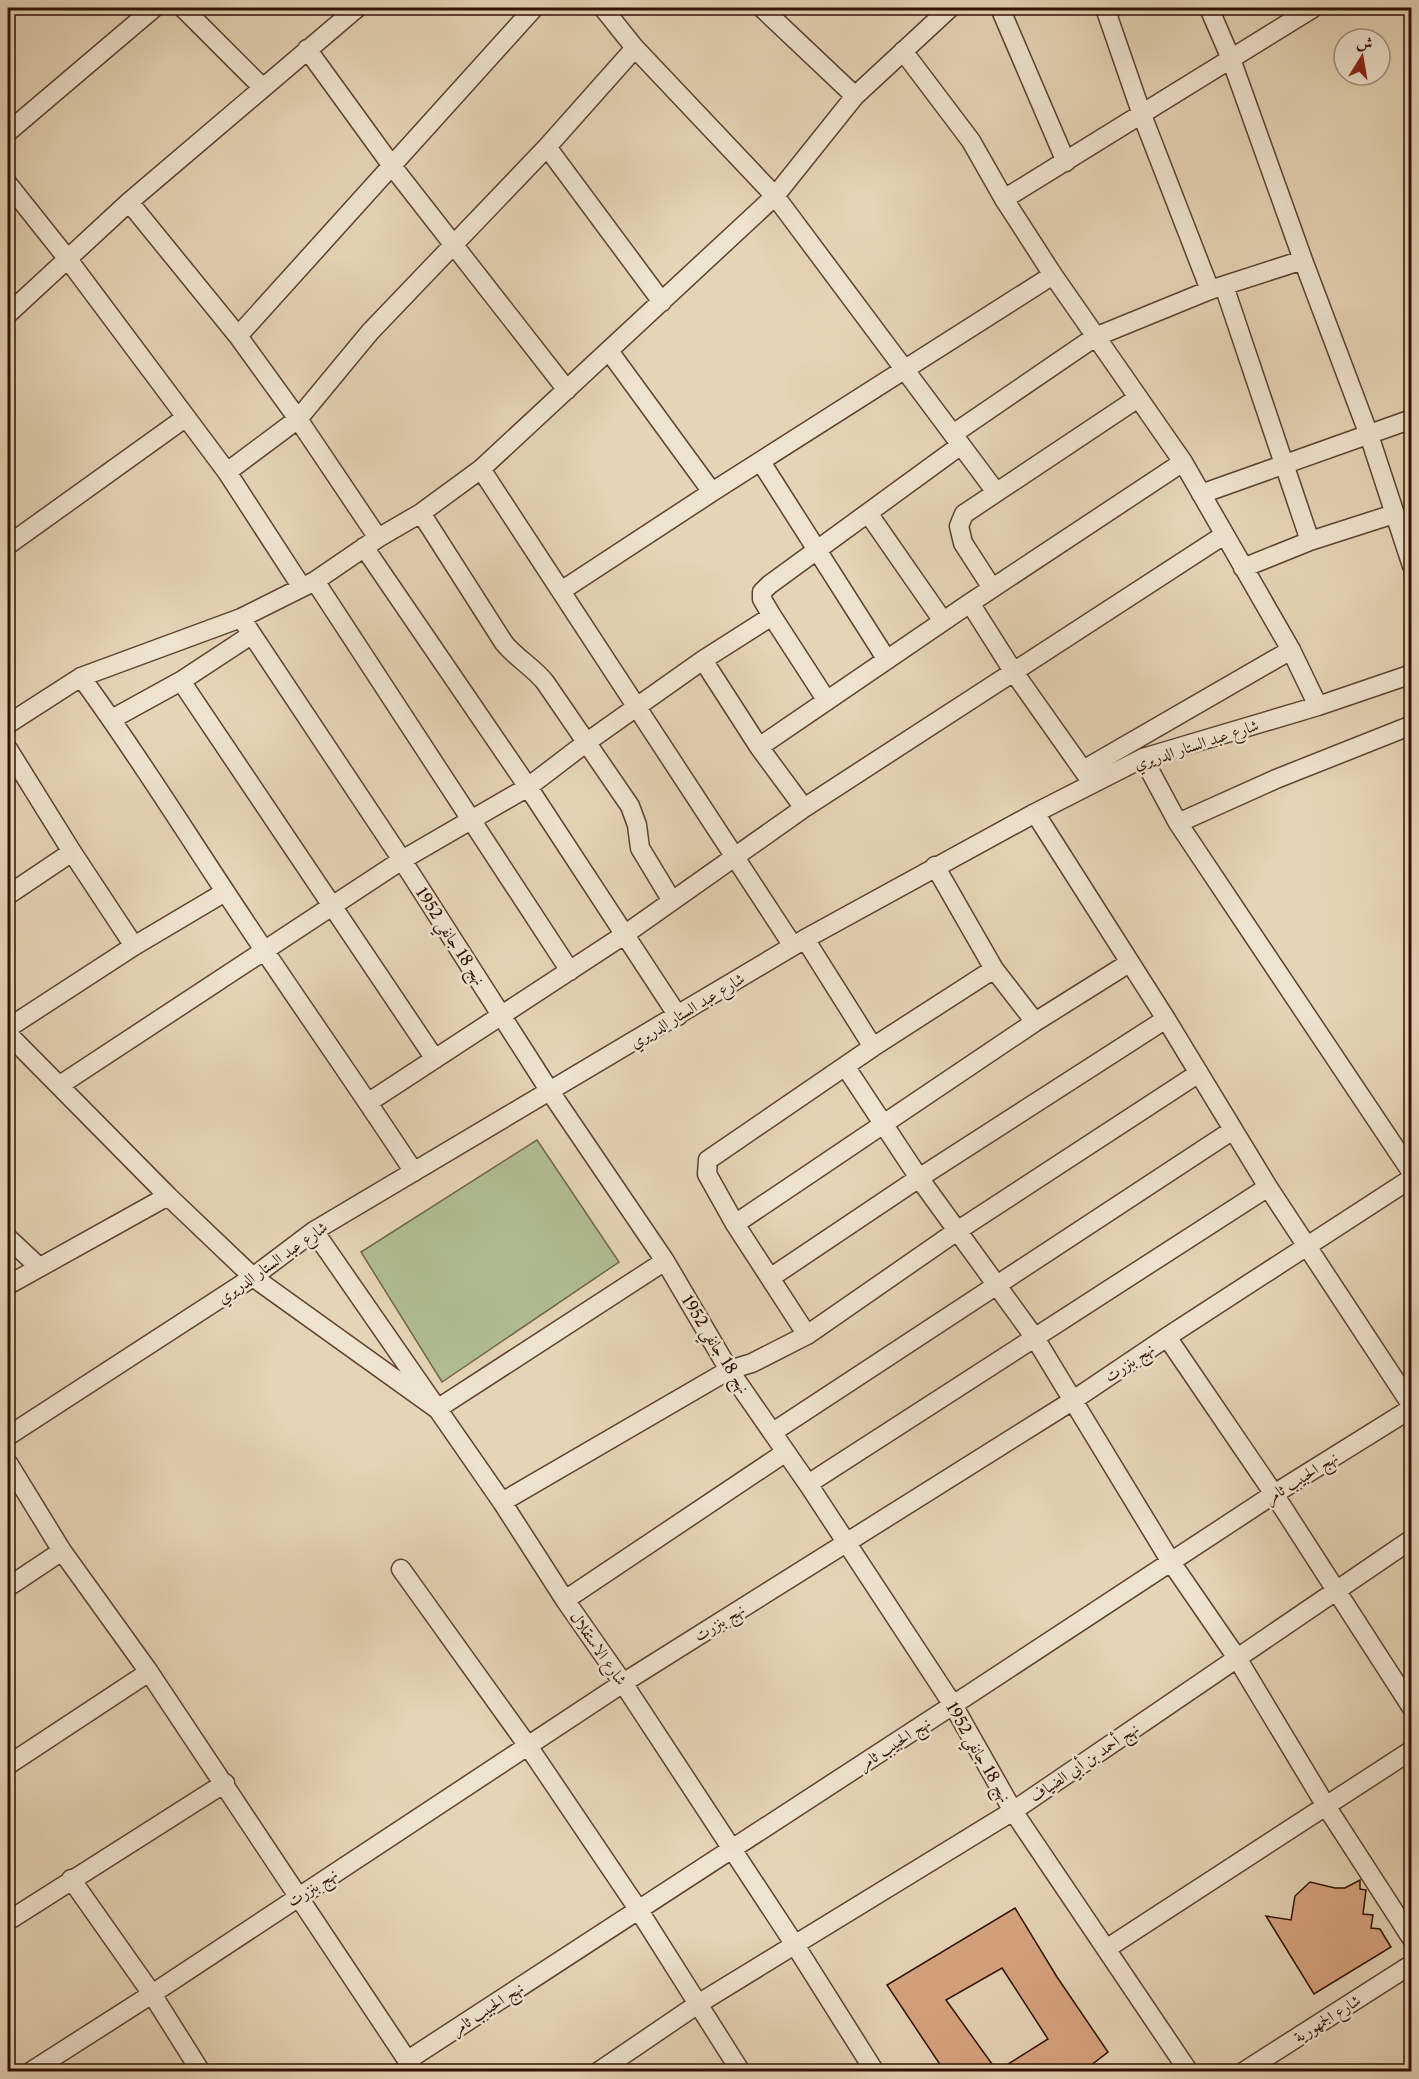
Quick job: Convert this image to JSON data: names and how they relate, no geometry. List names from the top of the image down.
{
  "streets": {
    "street": [
      "شارع عبد الستار الدريري",
      "نهج 18 جانفي 1952",
      "نهج بنزرت",
      "نهج الحبيب ثامر",
      "شارع الاستقلال",
      "نهج أحمد بن أبي الضياف",
      "شارع الجمهورية"
    ]
  },
  "crossings": [
    ["شارع عبد الستار الدريري", "نهج 18 جانفي 1952"],
    ["شارع عبد الستار الدريري", "شارع الاستقلال"],
    ["نهج 18 جانفي 1952", "نهج بنزرت"],
    ["نهج 18 جانفي 1952", "نهج الحبيب ثامر"],
    ["نهج 18 جانفي 1952", "نهج أحمد بن أبي الضياف"],
    ["نهج بنزرت", "شارع الاستقلال"],
    ["نهج الحبيب ثامر", "شارع الاستقلال"],
    ["شارع الاستقلال", "نهج أحمد بن أبي الضياف"]
  ],
  "north": "top"
}
